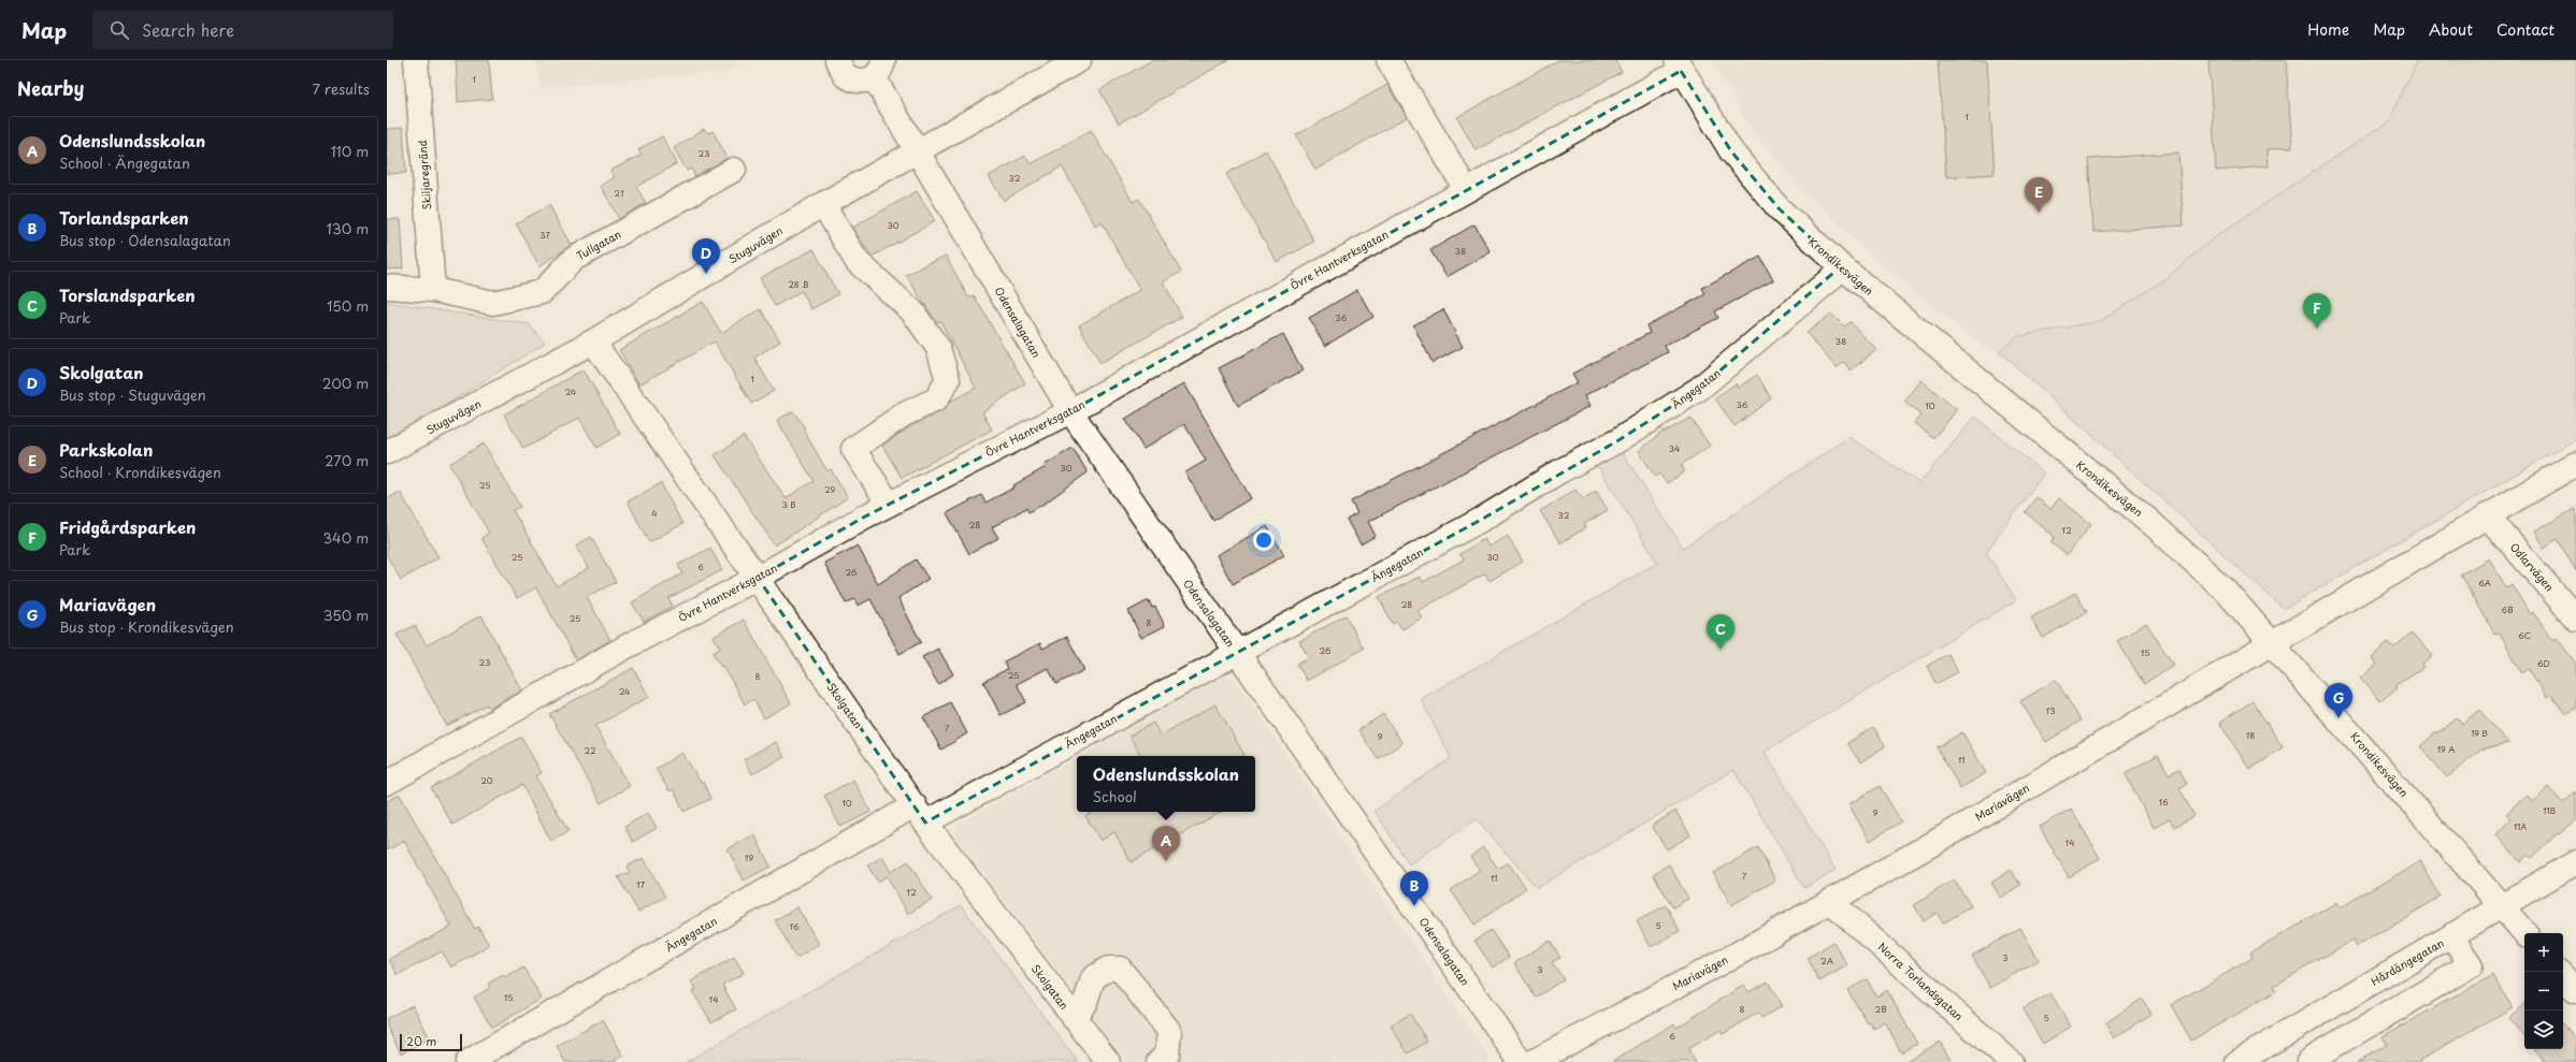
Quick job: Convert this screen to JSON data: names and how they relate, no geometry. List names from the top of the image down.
{
  "streets": {
    "street": [
      "Skiljaregränd",
      "Tullgatan",
      "Stuguvägen",
      "Övre Hantverksgatan",
      "Krondikesvägen",
      "Odensalagatan",
      "Ängegatan",
      "Odlarvägen",
      "Skolgatan",
      "Mariavägen",
      "Hårdängegatan",
      "Norra Torlandsgatan"
    ]
  },
  "crossings": [
    ["Skiljaregränd", "Tullgatan"],
    ["Stuguvägen", "Odensalagatan"],
    ["Stuguvägen", "Skolgatan"],
    ["Övre Hantverksgatan", "Krondikesvägen"],
    ["Övre Hantverksgatan", "Odensalagatan"],
    ["Övre Hantverksgatan", "Skolgatan"],
    ["Krondikesvägen", "Ängegatan"],
    ["Krondikesvägen", "Mariavägen"],
    ["Krondikesvägen", "Hårdängegatan"],
    ["Odensalagatan", "Ängegatan"],
    ["Ängegatan", "Skolgatan"],
    ["Odlarvägen", "Mariavägen"],
    ["Mariavägen", "Norra Torlandsgatan"]
  ],
  "house_numbers": [
    "1",
    "1",
    "23",
    "32",
    "21",
    "30",
    "37",
    "38",
    "28 B",
    "36",
    "38",
    "1",
    "24",
    "36",
    "10",
    "34",
    "30",
    "25",
    "29",
    "3 B",
    "4",
    "32",
    "28",
    "12",
    "25",
    "30",
    "6",
    "26",
    "6A",
    "28",
    "6B",
    "25",
    "8",
    "6C",
    "26",
    "15",
    "23",
    "6D",
    "25",
    "8",
    "24",
    "13",
    "7",
    "19 B",
    "18",
    "9",
    "19 A",
    "22",
    "11",
    "20",
    "16",
    "10",
    "11B",
    "9",
    "11A",
    "14",
    "19",
    "7",
    "11",
    "17",
    "12",
    "5",
    "16",
    "3",
    "2A",
    "3",
    "15",
    "14",
    "8",
    "2B",
    "5",
    "6"
  ],
  "scale_bar": "20 m",
  "page": {
    "header": "Map",
    "search": "Search here",
    "nav": [
      "Home",
      "Map",
      "About",
      "Contact"
    ],
    "heading": ["Nearby", "7 results"],
    "list": [
      {
        "mark": "A",
        "name": "Odenslundsskolan",
        "note": "School · Ängegatan",
        "value": "110 m"
      },
      {
        "mark": "B",
        "name": "Torlandsparken",
        "note": "Bus stop · Odensalagatan",
        "value": "130 m"
      },
      {
        "mark": "C",
        "name": "Torslandsparken",
        "note": "Park",
        "value": "150 m"
      },
      {
        "mark": "D",
        "name": "Skolgatan",
        "note": "Bus stop · Stuguvägen",
        "value": "200 m"
      },
      {
        "mark": "E",
        "name": "Parkskolan",
        "note": "School · Krondikesvägen",
        "value": "270 m"
      },
      {
        "mark": "F",
        "name": "Fridgårdsparken",
        "note": "Park",
        "value": "340 m"
      },
      {
        "mark": "G",
        "name": "Mariavägen",
        "note": "Bus stop · Krondikesvägen",
        "value": "350 m"
      }
    ],
    "pins": [
      "E",
      "D",
      "F",
      "C",
      "G",
      "A",
      "B"
    ],
    "popup": ["Odenslundsskolan", "School"],
    "map_buttons": ["+", "−"],
    "scale": "20 m"
  }
}
